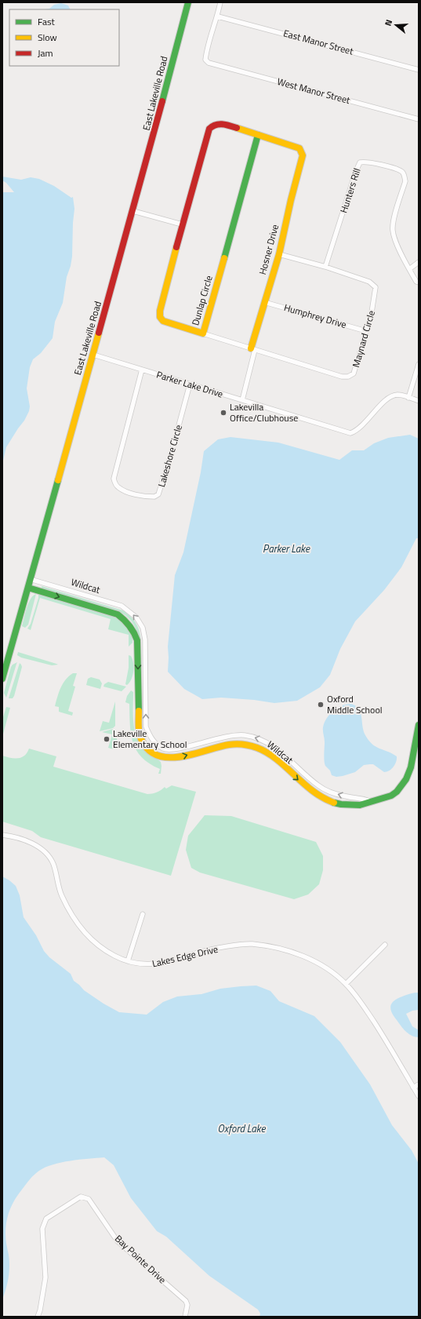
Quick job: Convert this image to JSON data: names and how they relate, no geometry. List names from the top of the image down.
{
  "streets": {
    "street": [
      "East Manor Street",
      "West Manor Street",
      "East Lakeville Road",
      "Hunters Rill",
      "Hosner Drive",
      "Dunlap Circle",
      "Humphrey Drive",
      "Maynard Circle",
      "Parker Lake Drive",
      "Lakeshore Circle",
      "Wildcat",
      "Lakes Edge Drive",
      "Bay Pointe Drive"
    ]
  },
  "crossings": [
    ["East Manor Street", "West Manor Street"],
    ["East Lakeville Road", "Parker Lake Drive"],
    ["East Lakeville Road", "Wildcat"],
    ["Hunters Rill", "Maynard Circle"],
    ["Hosner Drive", "Dunlap Circle"],
    ["Hosner Drive", "Humphrey Drive"],
    ["Hosner Drive", "Maynard Circle"],
    ["Hosner Drive", "Parker Lake Drive"],
    ["Dunlap Circle", "Maynard Circle"],
    ["Humphrey Drive", "Maynard Circle"],
    ["Parker Lake Drive", "Lakeshore Circle"]
  ],
  "water": ["Parker Lake", "Oxford Lake"],
  "places": ["Lakevilla Office/Clubhouse", "Oxford Middle School", "Lakeville Elementary School"],
  "legend": ["Fast", "Slow", "Jam"],
  "north": "left"
}
